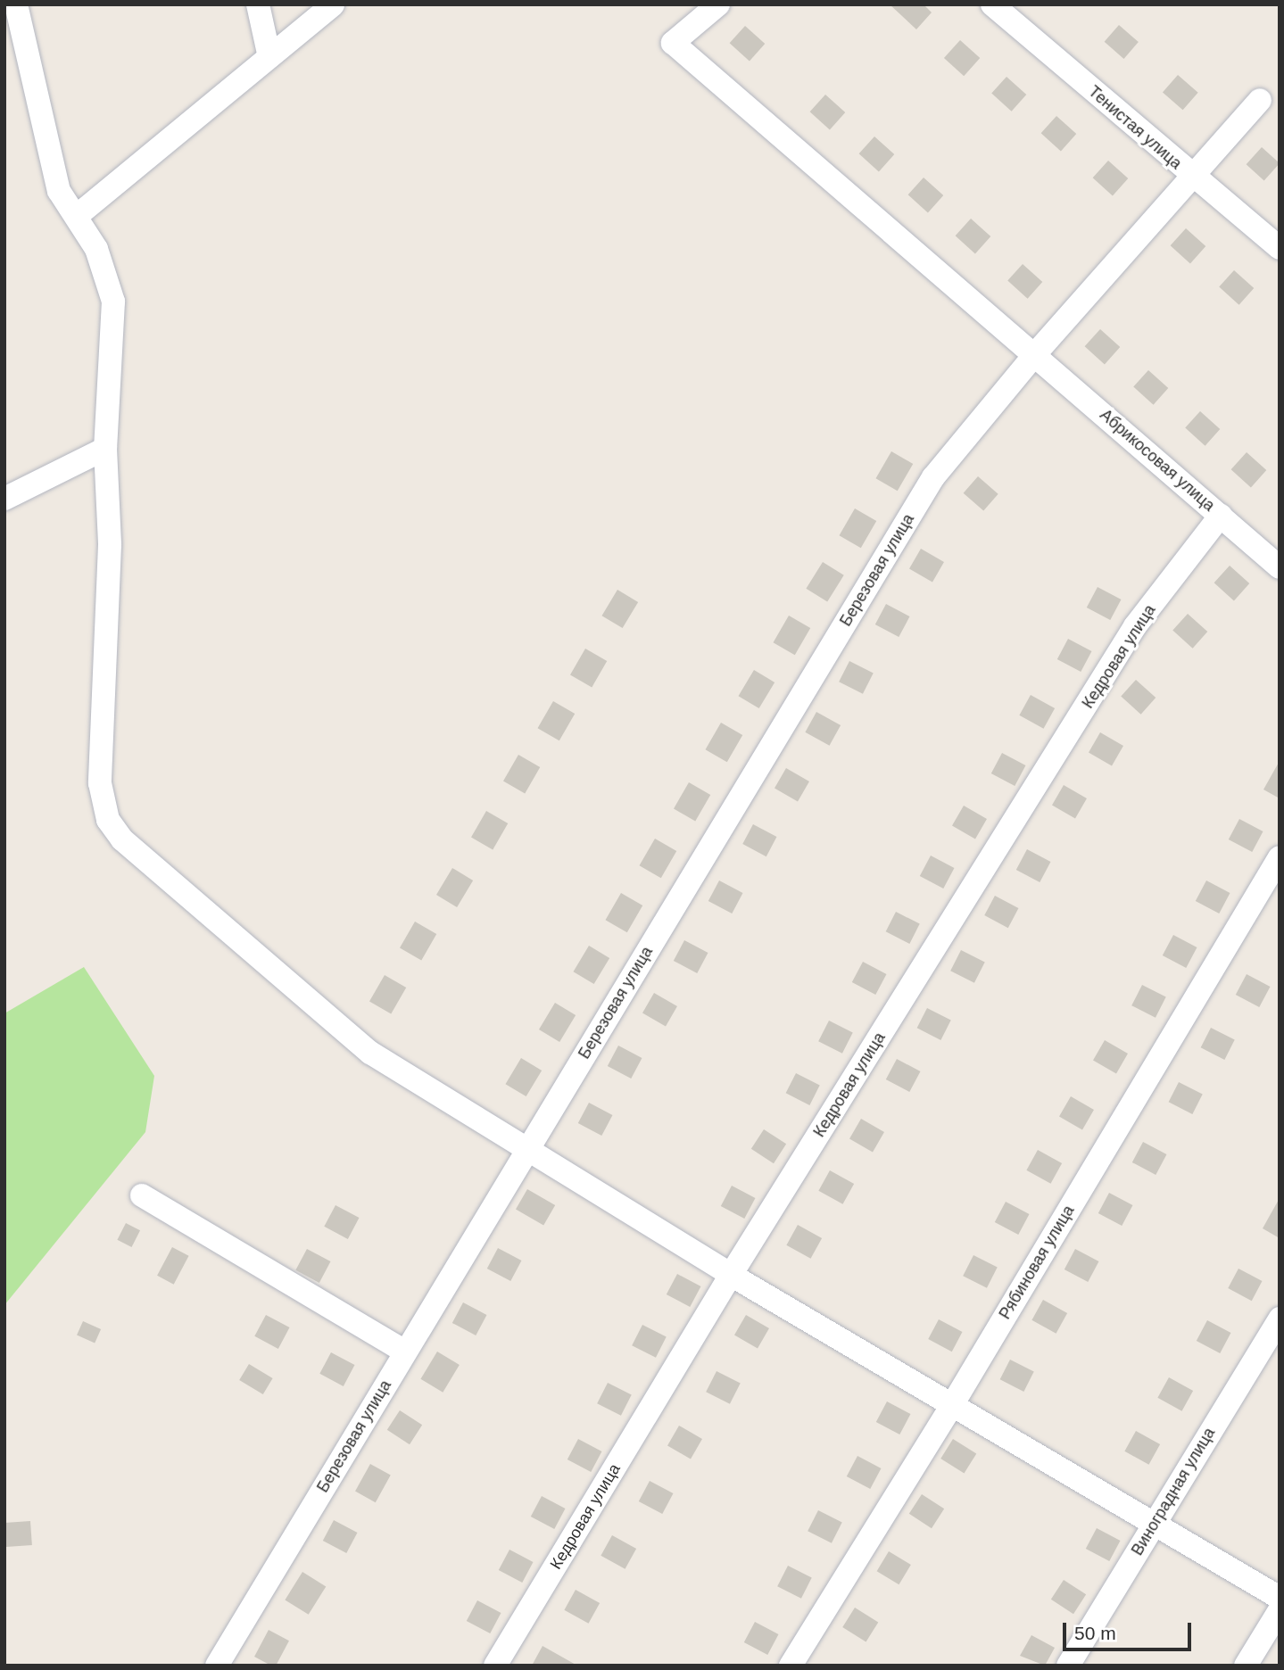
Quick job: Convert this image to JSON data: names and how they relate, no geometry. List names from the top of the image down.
{
  "streets": {
    "street": [
      "Тенистая улица",
      "Абрикосовая улица",
      "Березовая улица",
      "Кедровая улица",
      "Рябиновая улица",
      "Виноградная улица"
    ]
  },
  "crossings": [
    ["Тенистая улица", "Березовая улица"],
    ["Абрикосовая улица", "Березовая улица"],
    ["Абрикосовая улица", "Кедровая улица"]
  ],
  "scale_bar": "50 m"
}
